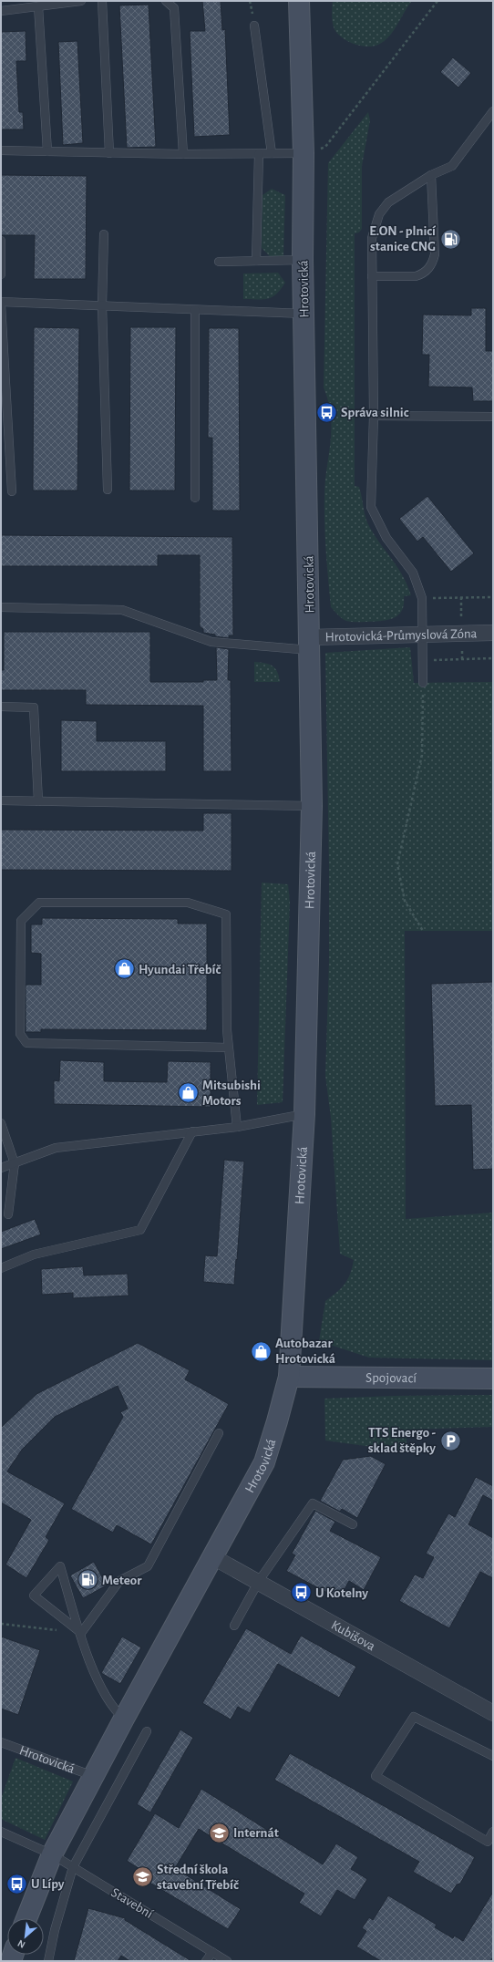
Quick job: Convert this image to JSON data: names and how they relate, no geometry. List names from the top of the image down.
{
  "streets": {
    "main road": ["Hrotovická", "Spojovací"],
    "street": ["Hrotovická-Průmyslová Zóna", "Kubišova"],
    "lane": ["Stavební"]
  },
  "crossings": [
    ["Hrotovická", "Hrotovická-Průmyslová Zóna"],
    ["Hrotovická", "Spojovací"],
    ["Hrotovická", "Kubišova"],
    ["Hrotovická", "Stavební"]
  ],
  "places": {
    "fuel station": ["E.ON - plnicí stanice CNG", "Meteor"],
    "bus stop": ["Správa silnic", "U Kotelny", "U Lípy"],
    "shop": ["Hyundai Třebíč", "Mitsubishi Motors", "Autobazar Hrotovická"],
    "parking": ["TTS Energo - sklad štěpky"],
    "school or university": ["Internát", "Střední škola stavební Třebíč"]
  },
  "north": "bottom left"
}
